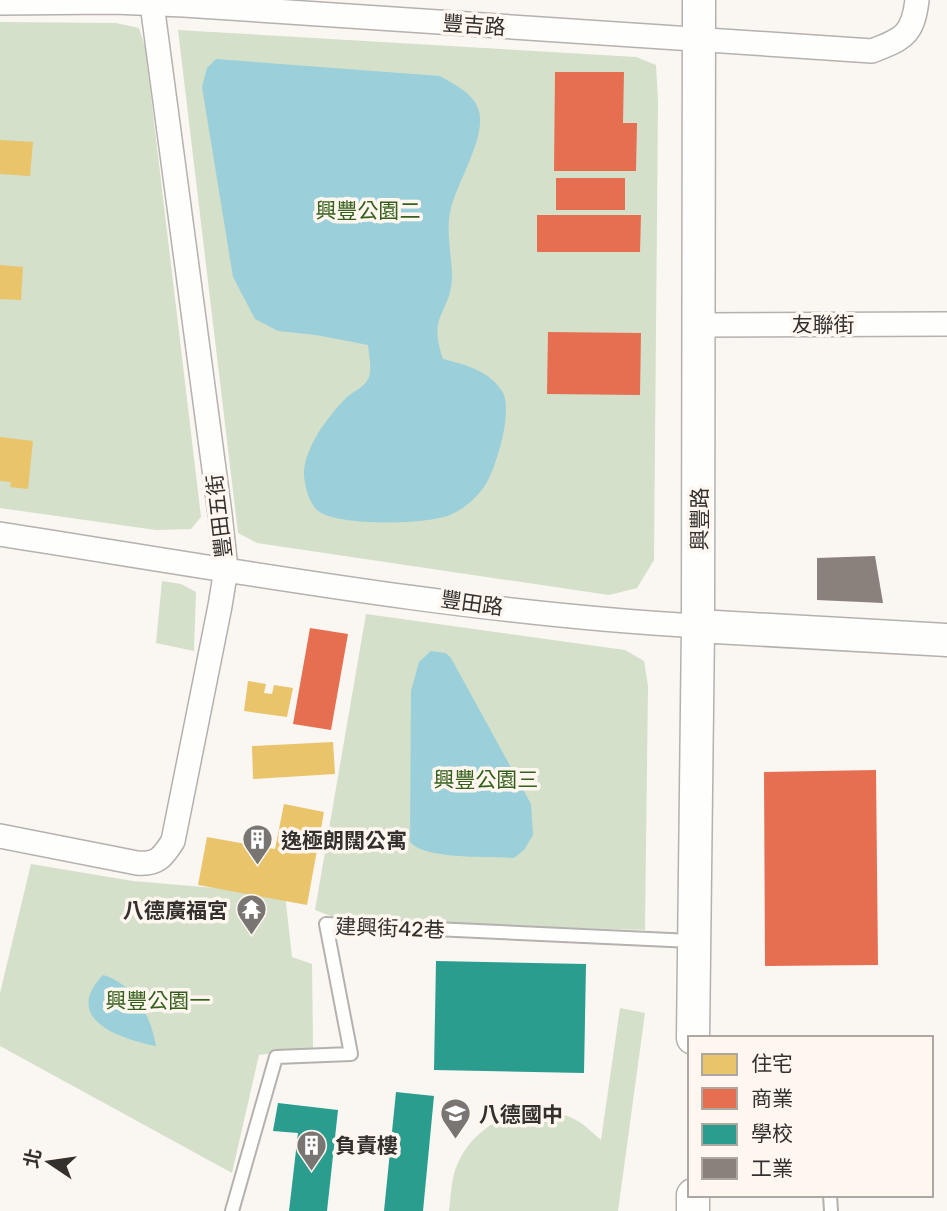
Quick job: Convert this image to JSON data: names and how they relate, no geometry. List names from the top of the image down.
{
  "streets": {
    "main road": ["興豐路", "豐田路"],
    "street": ["豐吉路", "友聯街", "豐田五街"],
    "lane": ["建興街42巷"]
  },
  "crossings": [
    ["豐吉路", "豐田五街"],
    ["豐吉路", "興豐路"],
    ["友聯街", "興豐路"],
    ["豐田五街", "豐田路"],
    ["興豐路", "豐田路"],
    ["興豐路", "建興街42巷"]
  ],
  "parks": ["興豐公園二", "興豐公園三", "興豐公園一"],
  "places": {
    "building": ["逸極朗闊公寓", "負責樓"],
    "temple": ["八德廣福宮"],
    "school or university": ["八德國中"]
  },
  "legend": [
    "住宅",
    "商業",
    "學校",
    "工業"
  ],
  "north": "left"
}
